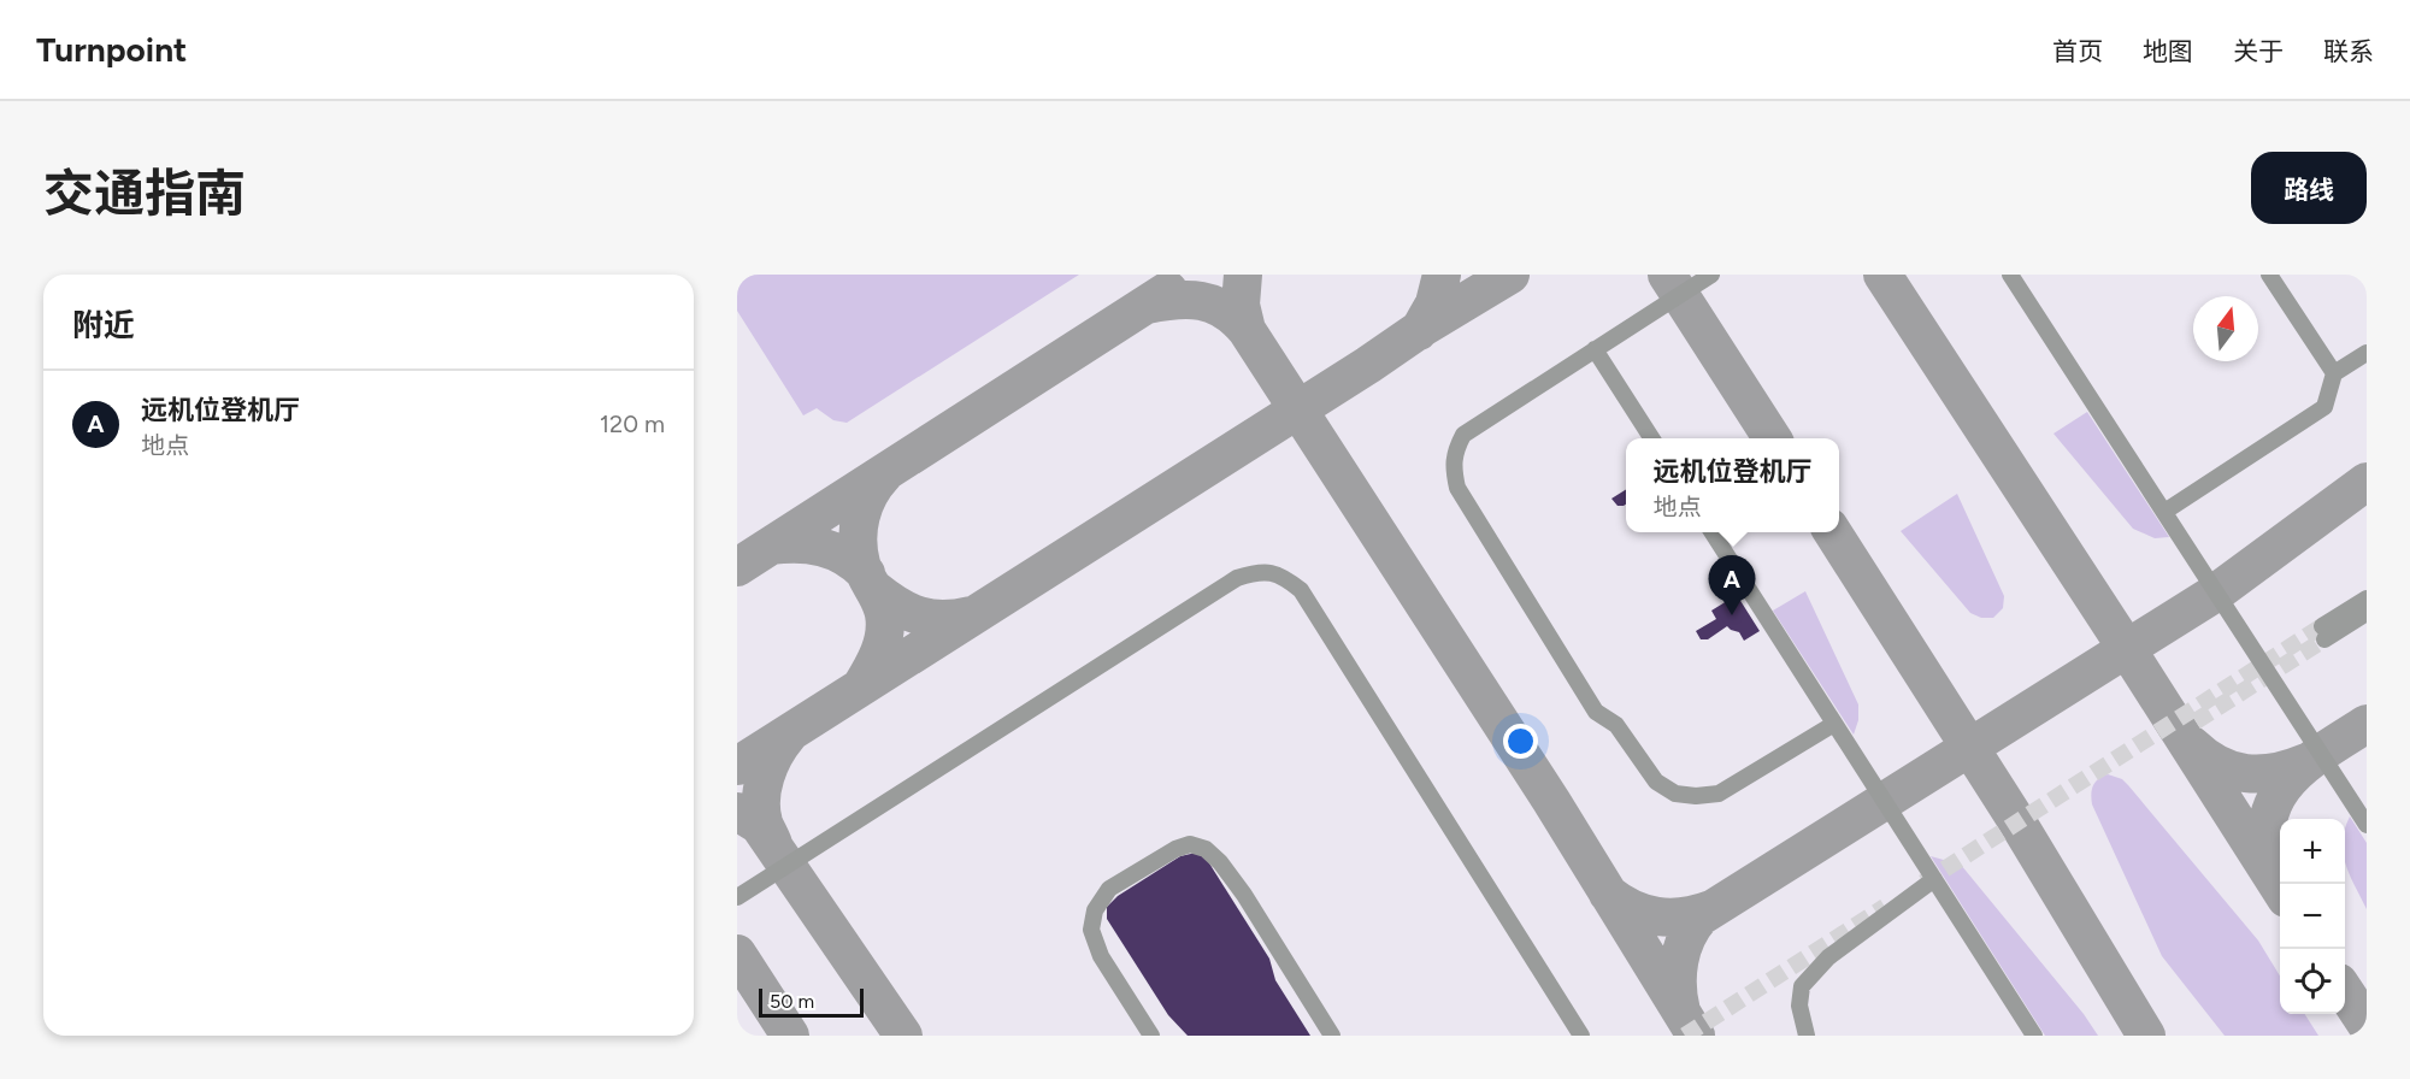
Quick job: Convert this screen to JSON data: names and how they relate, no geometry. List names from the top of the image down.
{
  "scale_bar": "50 m",
  "north": "top",
  "page": {
    "header": "Turnpoint",
    "nav": [
      "首页",
      "地图",
      "关于",
      "联系"
    ],
    "title": "交通指南",
    "buttons": "路线",
    "heading": "附近",
    "list": [
      {
        "mark": "A",
        "name": "远机位登机厅",
        "note": "地点",
        "value": "120 m"
      }
    ],
    "popup": ["远机位登机厅", "地点"],
    "pins": "A",
    "map_buttons": ["+", "−"],
    "scale": "50 m"
  }
}
